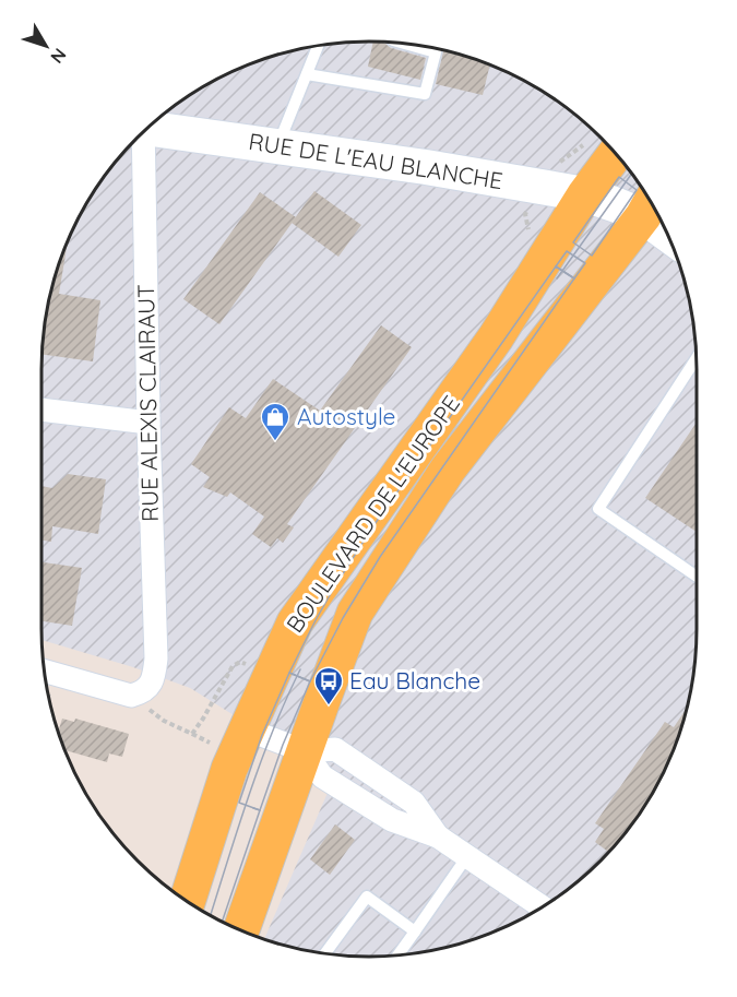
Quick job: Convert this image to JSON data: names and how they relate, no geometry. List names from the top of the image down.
{
  "streets": {
    "main road": ["BOULEVARD DE L'EUROPE"],
    "street": ["RUE DE L'EAU BLANCHE", "RUE ALEXIS CLAIRAUT"]
  },
  "crossings": [
    ["RUE DE L'EAU BLANCHE", "BOULEVARD DE L'EUROPE"]
  ],
  "places": {
    "shop": ["Autostyle"],
    "bus stop": ["Eau Blanche"]
  },
  "north": "bottom right"
}
